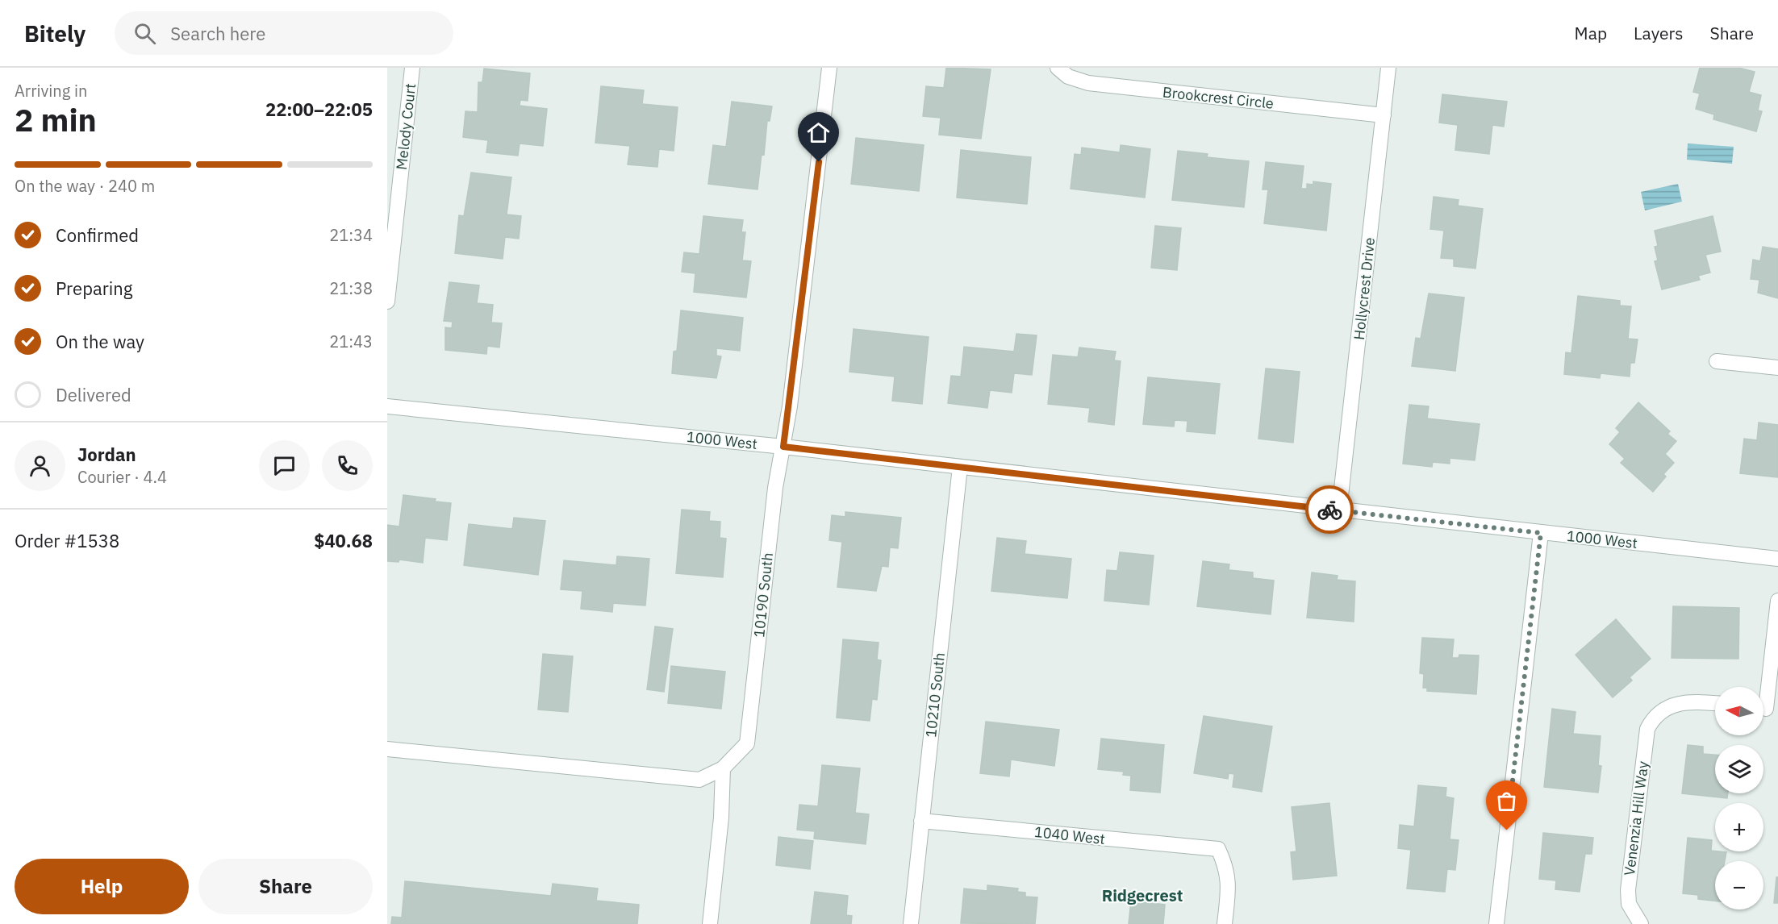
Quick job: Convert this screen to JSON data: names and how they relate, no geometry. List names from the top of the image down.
{
  "streets": {
    "street": [
      "Brookcrest Circle",
      "Melody Court",
      "Hollycrest Drive",
      "1000 West",
      "10190 South",
      "10210 South",
      "Venenzia Hill Way",
      "1040 West"
    ]
  },
  "crossings": [
    ["Brookcrest Circle", "Hollycrest Drive"],
    ["Hollycrest Drive", "1000 West"],
    ["1000 West", "10190 South"],
    ["1000 West", "10210 South"],
    ["10210 South", "1040 West"]
  ],
  "districts": ["Ridgecrest"],
  "north": "left",
  "page": {
    "header": "Bitely",
    "search": "Search here",
    "nav": ["Map", "Layers", "Share"],
    "heading": ["2 min", "Arriving in", "22:00–22:05"],
    "panel": [
      "Jordan",
      "Courier · 4.4",
      "Order #1538",
      "$40.68"
    ],
    "bar": "On the way · 240 m",
    "list": [
      ["Confirmed", "21:34"],
      ["Preparing", "21:38"],
      ["On the way", "21:43"],
      "Delivered"
    ],
    "map_buttons": ["+", "−"],
    "buttons": ["Help", "Share"]
  }
}
